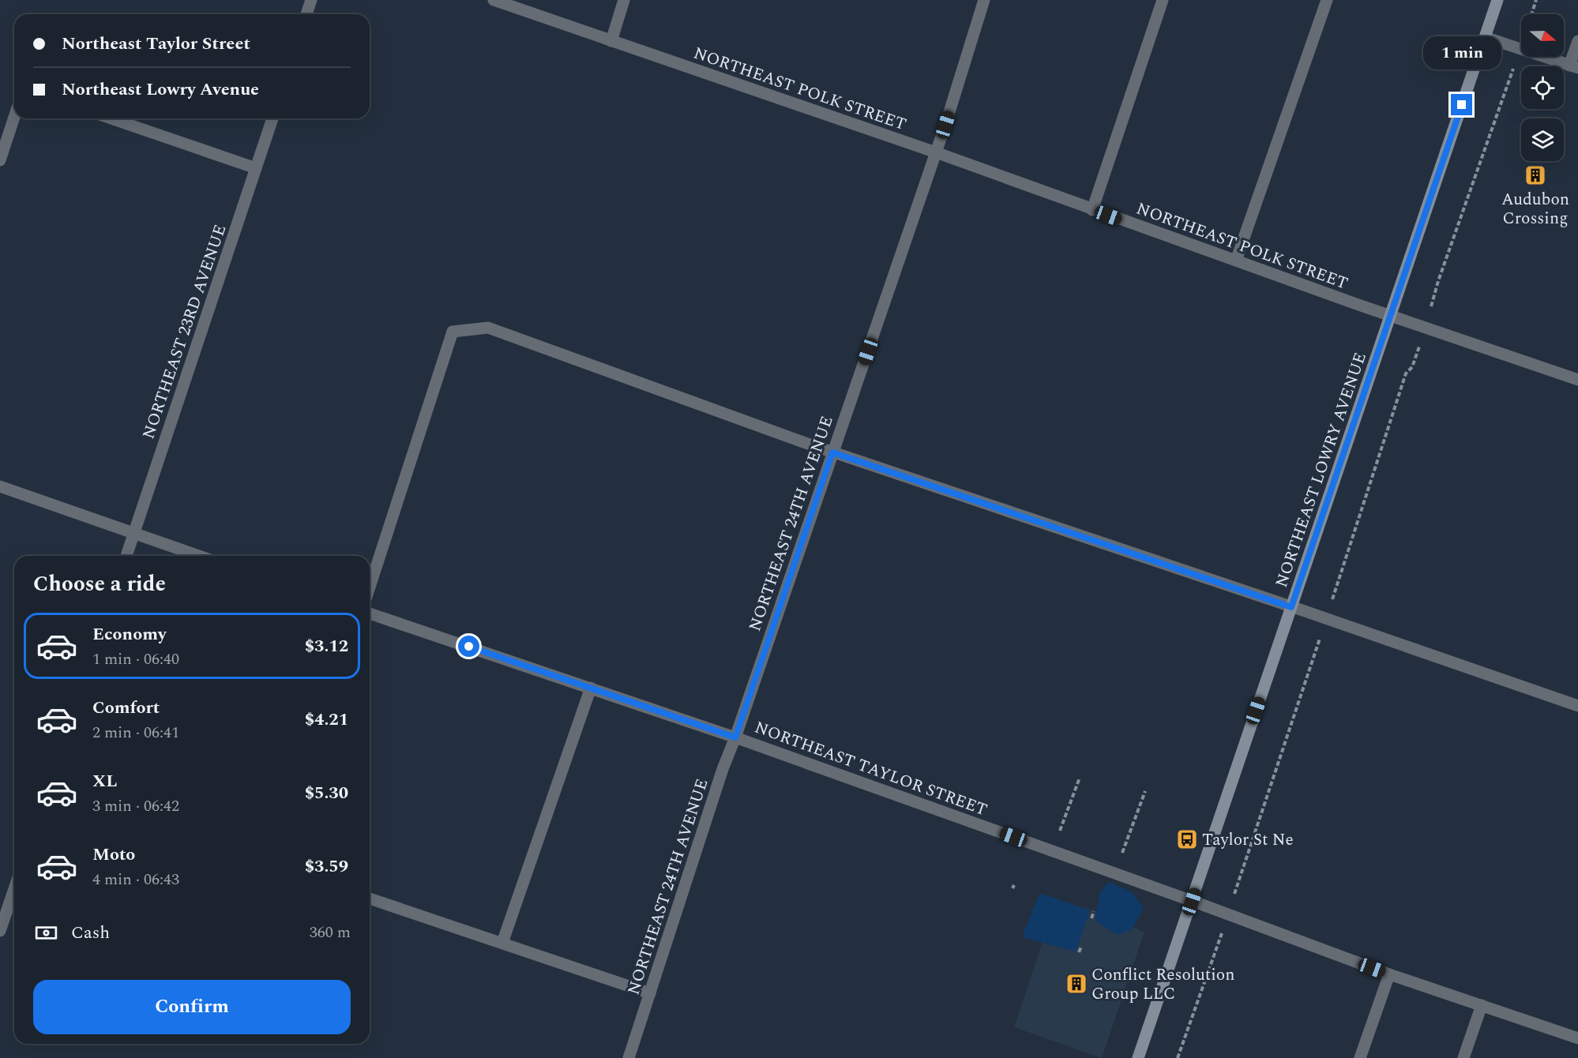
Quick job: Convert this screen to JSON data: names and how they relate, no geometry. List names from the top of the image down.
{
  "streets": {
    "main road": ["NORTHEAST LOWRY AVENUE"],
    "street": [
      "NORTHEAST POLK STREET",
      "NORTHEAST 23RD AVENUE",
      "NORTHEAST 24TH AVENUE",
      "NORTHEAST TAYLOR STREET"
    ]
  },
  "crossings": [
    ["NORTHEAST POLK STREET", "NORTHEAST LOWRY AVENUE"],
    ["NORTHEAST POLK STREET", "NORTHEAST 24TH AVENUE"],
    ["NORTHEAST LOWRY AVENUE", "NORTHEAST TAYLOR STREET"],
    ["NORTHEAST 24TH AVENUE", "NORTHEAST TAYLOR STREET"]
  ],
  "places": {
    "building": ["Audubon Crossing", "Conflict Resolution Group LLC"],
    "bus stop": ["Taylor St Ne"]
  },
  "north": "right",
  "page": {
    "banner": ["Northeast Taylor Street", "Northeast Lowry Avenue"],
    "bubble": "1 min",
    "heading": "Choose a ride",
    "list": [
      {
        "name": "Economy",
        "note": "1 min · 06:40",
        "value": "$3.12"
      },
      {
        "name": "Comfort",
        "note": "2 min · 06:41",
        "value": "$4.21"
      },
      {
        "name": "XL",
        "note": "3 min · 06:42",
        "value": "$5.30"
      },
      {
        "name": "Moto",
        "note": "4 min · 06:43",
        "value": "$3.59"
      }
    ],
    "pay": ["Cash", "360 m"],
    "buttons": "Confirm"
  }
}
